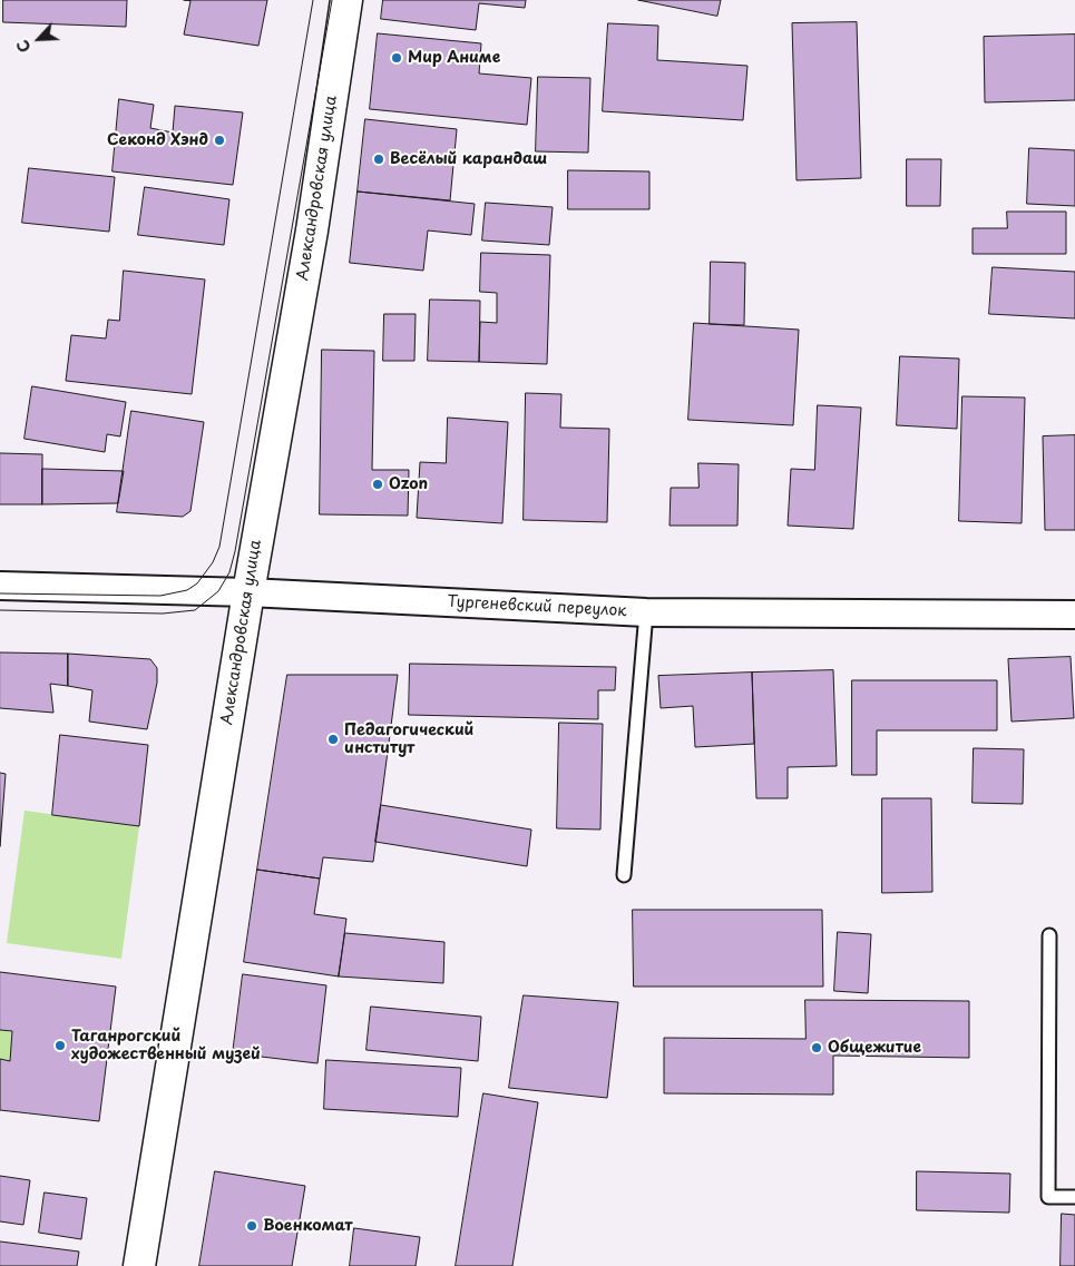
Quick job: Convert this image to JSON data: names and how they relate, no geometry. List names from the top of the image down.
{
  "streets": {
    "street": ["Александровская улица", "Тургеневский переулок"]
  },
  "crossings": [
    ["Александровская улица", "Тургеневский переулок"]
  ],
  "places": [
    "Мир Аниме",
    "Секонд Хэнд",
    "Весёлый карандаш",
    "Ozon",
    "Педагогический институт",
    "Таганрогский художественный музей",
    "Общежитие",
    "Военкомат"
  ],
  "north": "bottom left"
}
